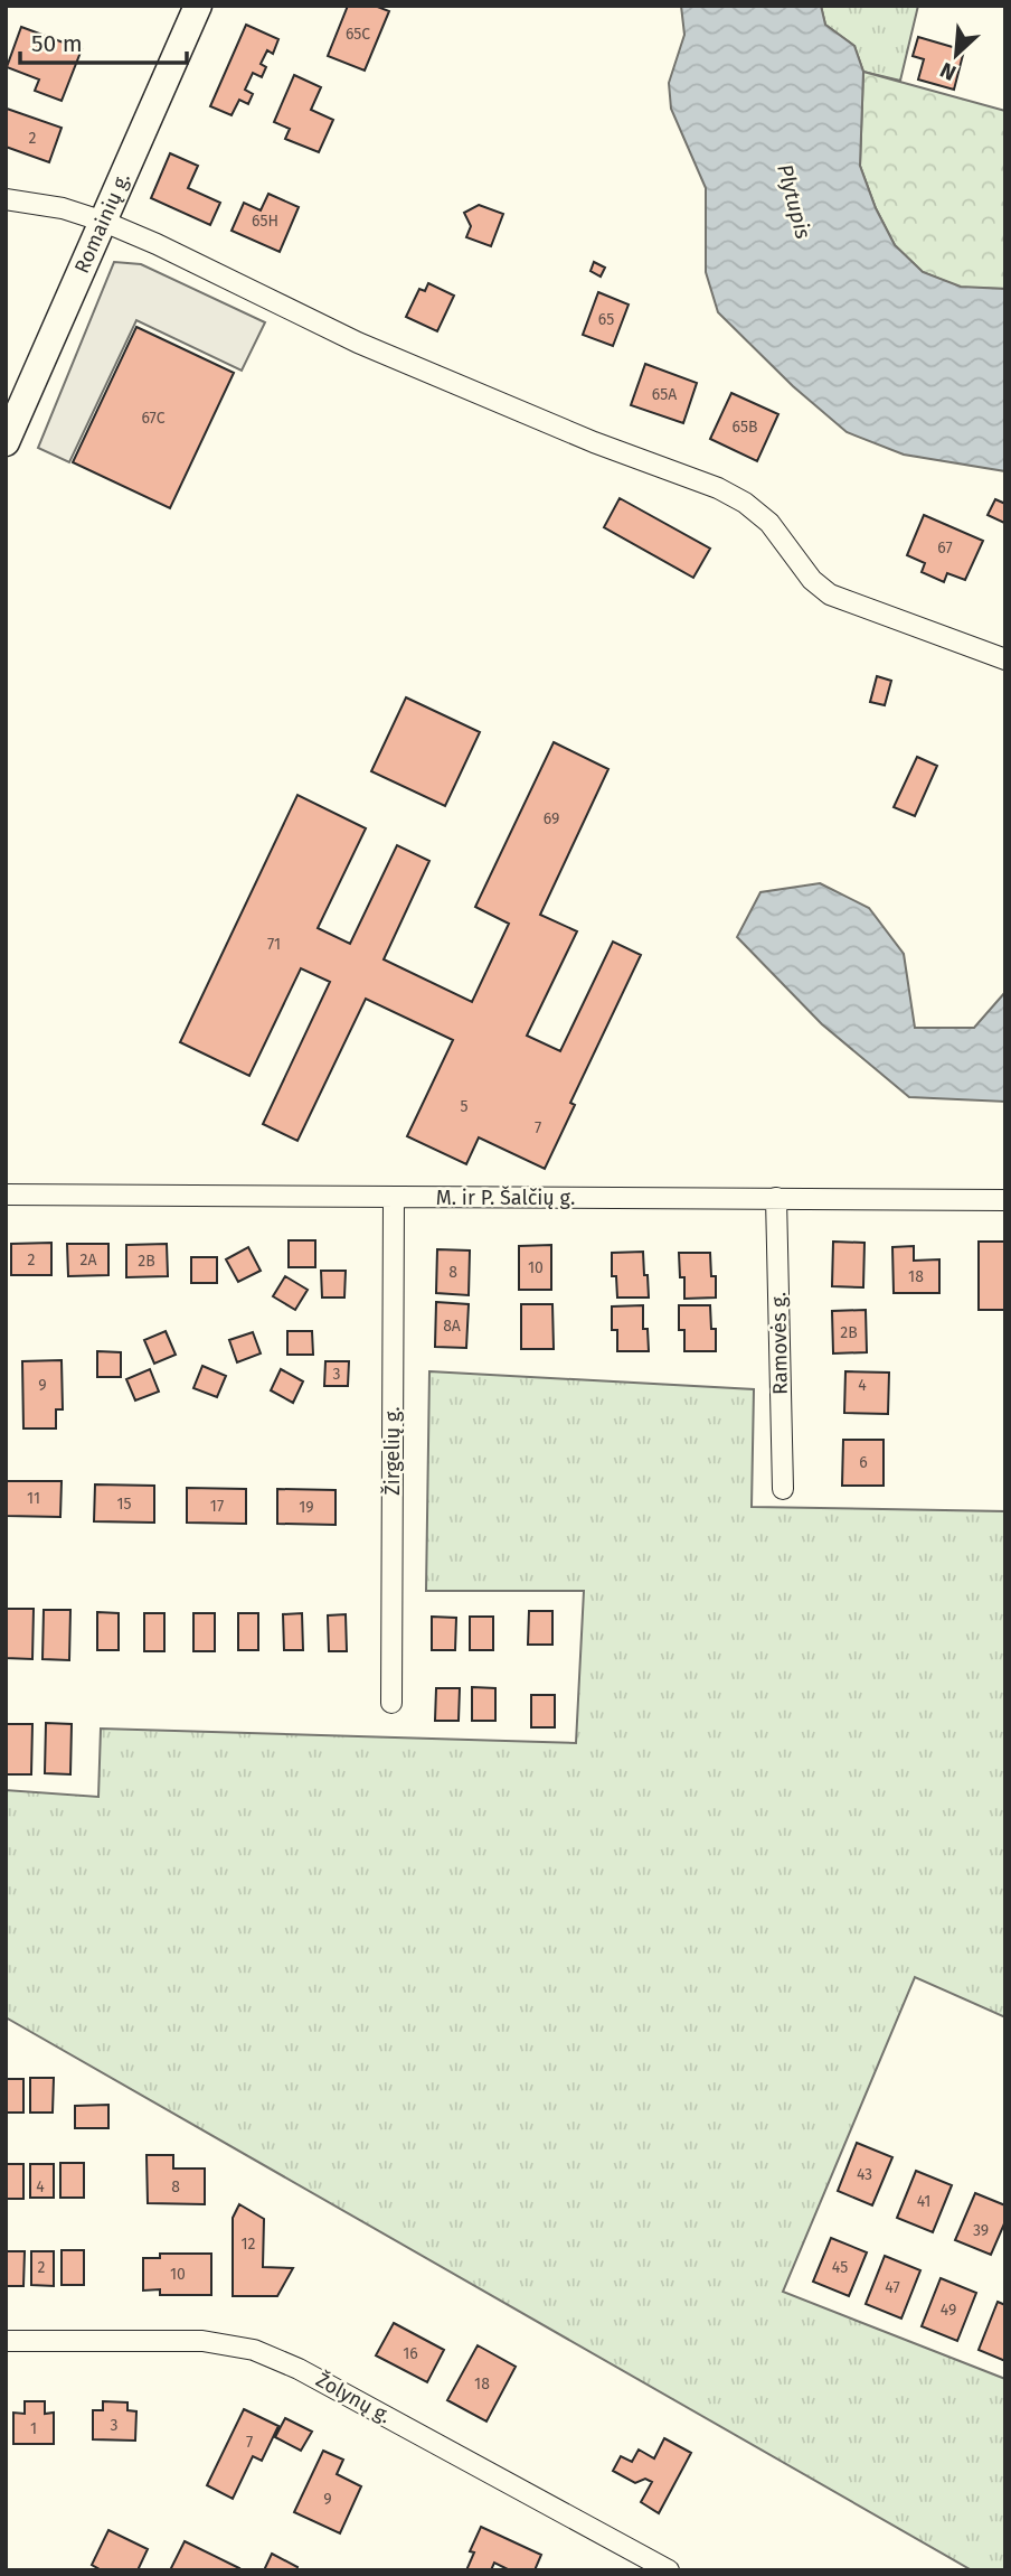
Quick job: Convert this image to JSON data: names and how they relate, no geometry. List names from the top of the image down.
{
  "streets": {
    "main road": ["Romainių g."],
    "street": [
      "M. ir P. Šalčių g.",
      "Ramovės g.",
      "Žirgelių g.",
      "Žolynų g."
    ]
  },
  "crossings": [
    ["M. ir P. Šalčių g.", "Ramovės g."],
    ["M. ir P. Šalčių g.", "Žirgelių g."]
  ],
  "water": ["Plytupis"],
  "house_numbers": [
    "65C",
    "2",
    "65H",
    "65",
    "65A",
    "67C",
    "65B",
    "67",
    "69",
    "71",
    "5",
    "7",
    "2",
    "2A",
    "2B",
    "10",
    "8",
    "18",
    "8A",
    "2B",
    "3",
    "9",
    "4",
    "6",
    "11",
    "15",
    "17",
    "19",
    "43",
    "4",
    "8",
    "41",
    "39",
    "12",
    "2",
    "45",
    "10",
    "47",
    "49",
    "16",
    "18",
    "3",
    "1",
    "7",
    "9"
  ],
  "scale_bar": "50 m",
  "north": "bottom left"
}
